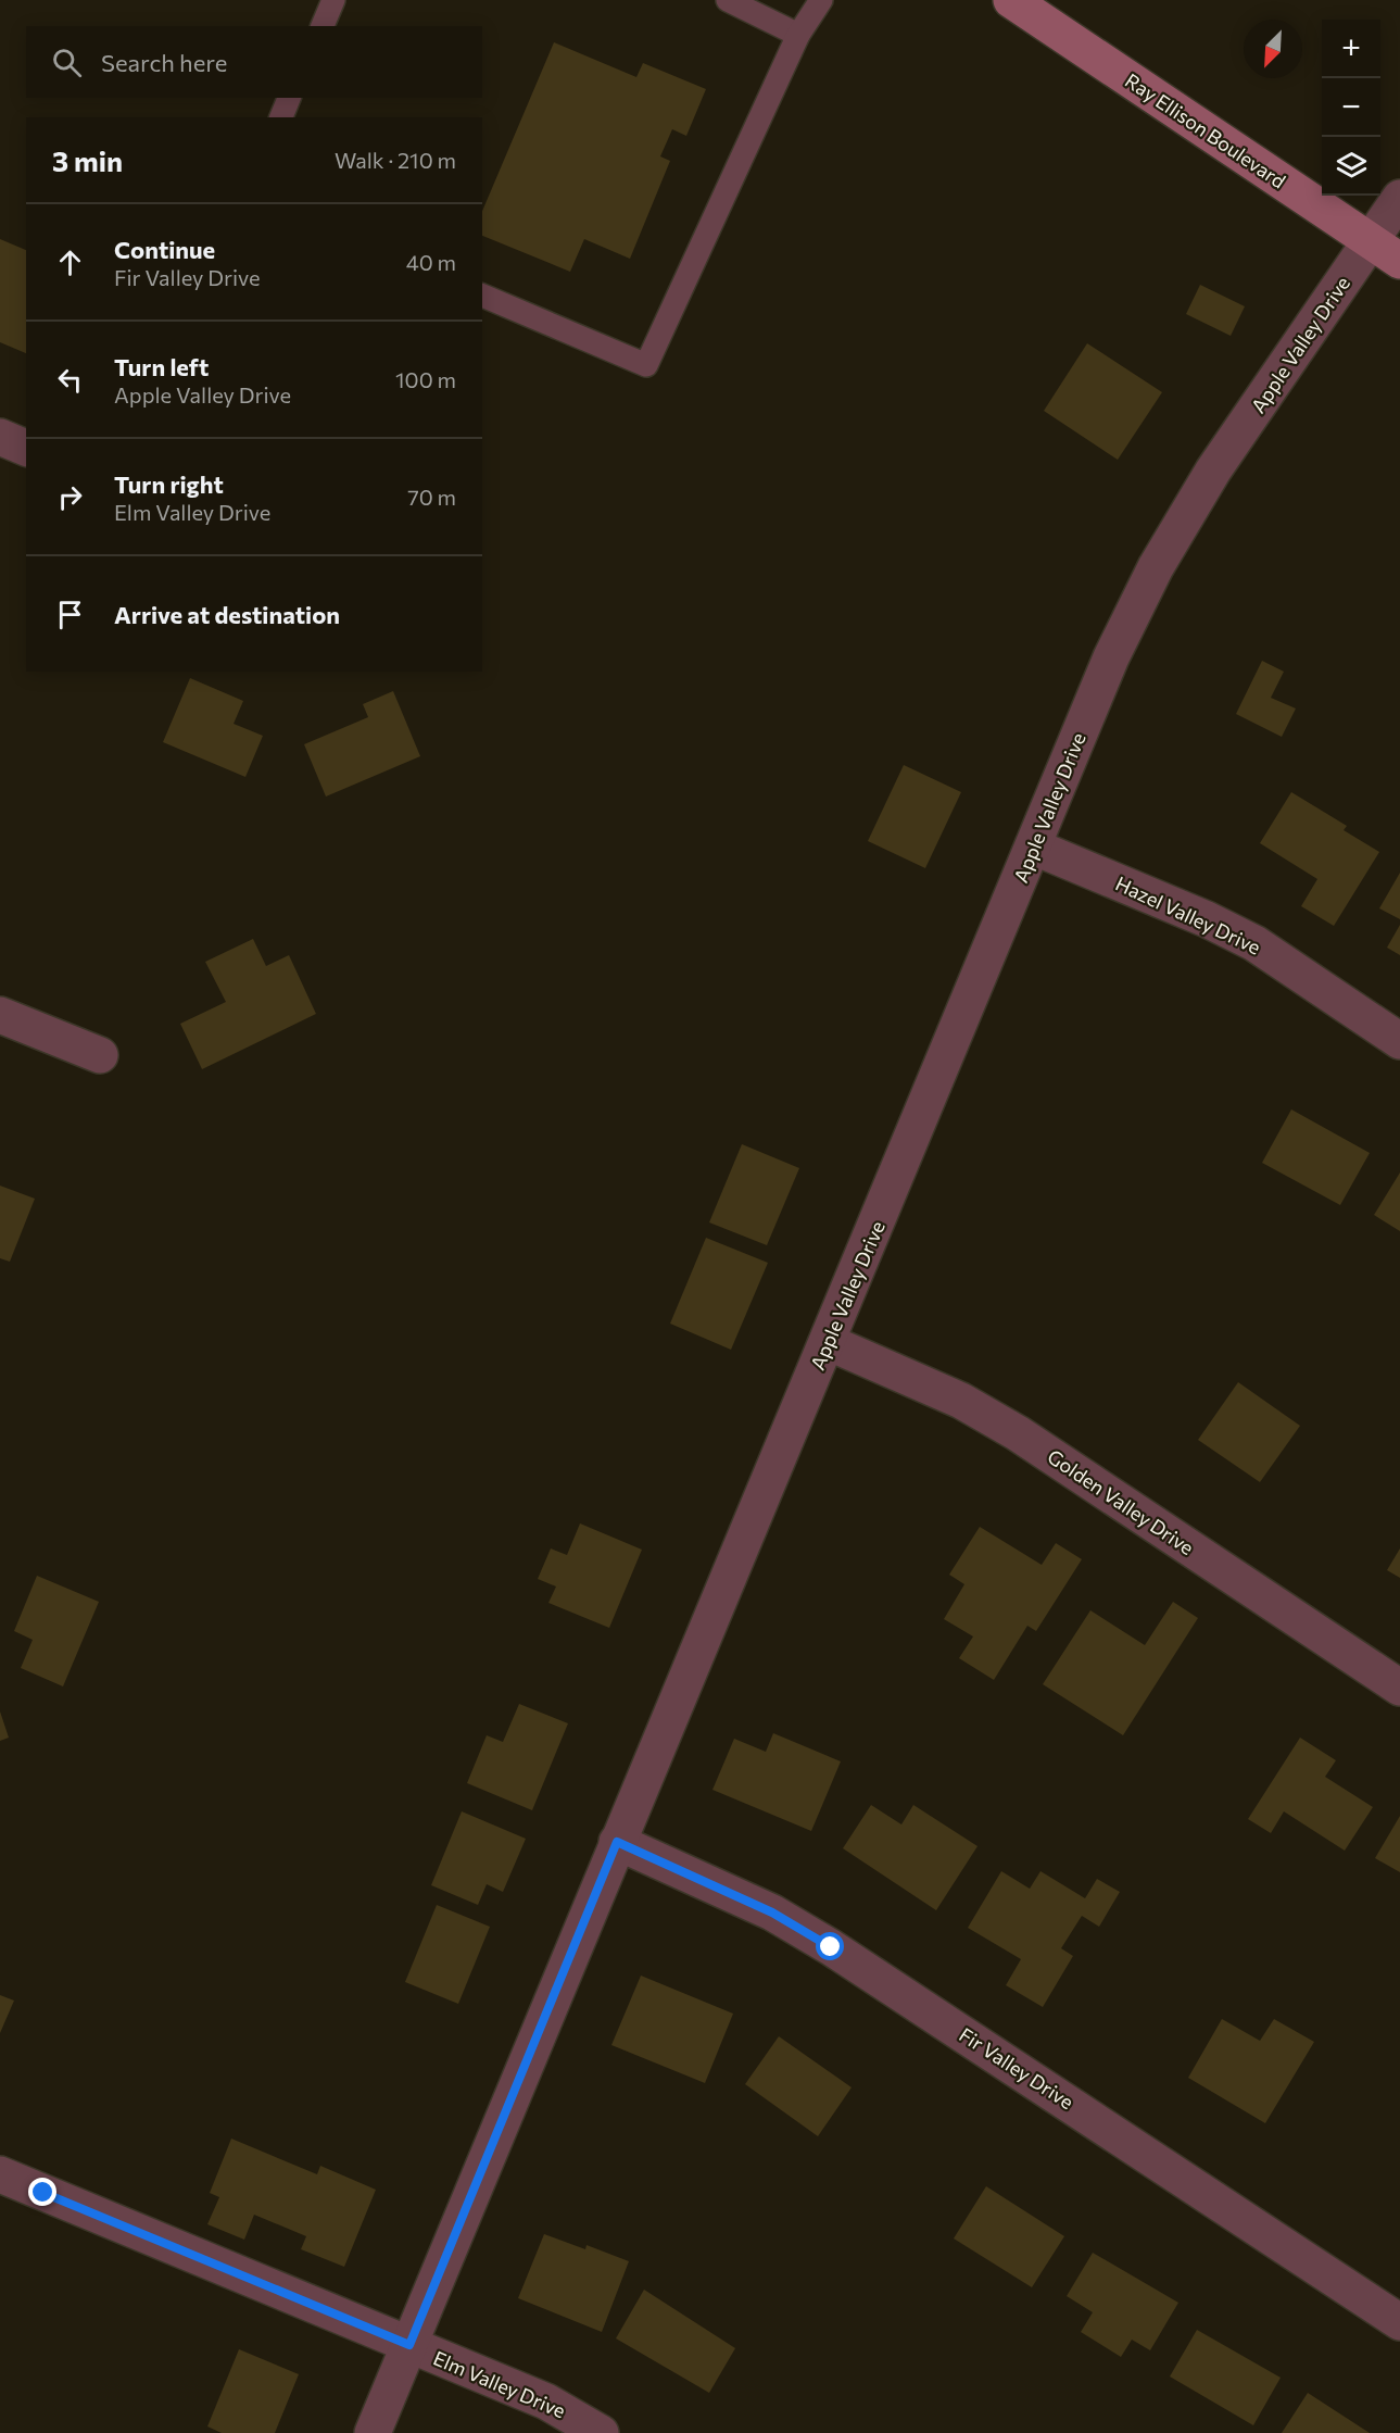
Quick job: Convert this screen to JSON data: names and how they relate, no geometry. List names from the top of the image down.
{
  "streets": {
    "main road": ["Ray Ellison Boulevard"],
    "street": [
      "Apple Valley Drive",
      "Hazel Valley Drive",
      "Golden Valley Drive",
      "Fir Valley Drive",
      "Elm Valley Drive"
    ]
  },
  "crossings": [
    ["Ray Ellison Boulevard", "Apple Valley Drive"],
    ["Apple Valley Drive", "Hazel Valley Drive"],
    ["Apple Valley Drive", "Golden Valley Drive"],
    ["Apple Valley Drive", "Fir Valley Drive"],
    ["Apple Valley Drive", "Elm Valley Drive"]
  ],
  "north": "bottom left",
  "page": {
    "map_buttons": ["+", "−"],
    "search": "Search here",
    "heading": ["3 min", "Walk · 210 m"],
    "list": [
      ["Continue", "Fir Valley Drive", "40 m"],
      ["Turn left", "Apple Valley Drive", "100 m"],
      ["Turn right", "Elm Valley Drive", "70 m"],
      "Arrive at destination"
    ]
  }
}
